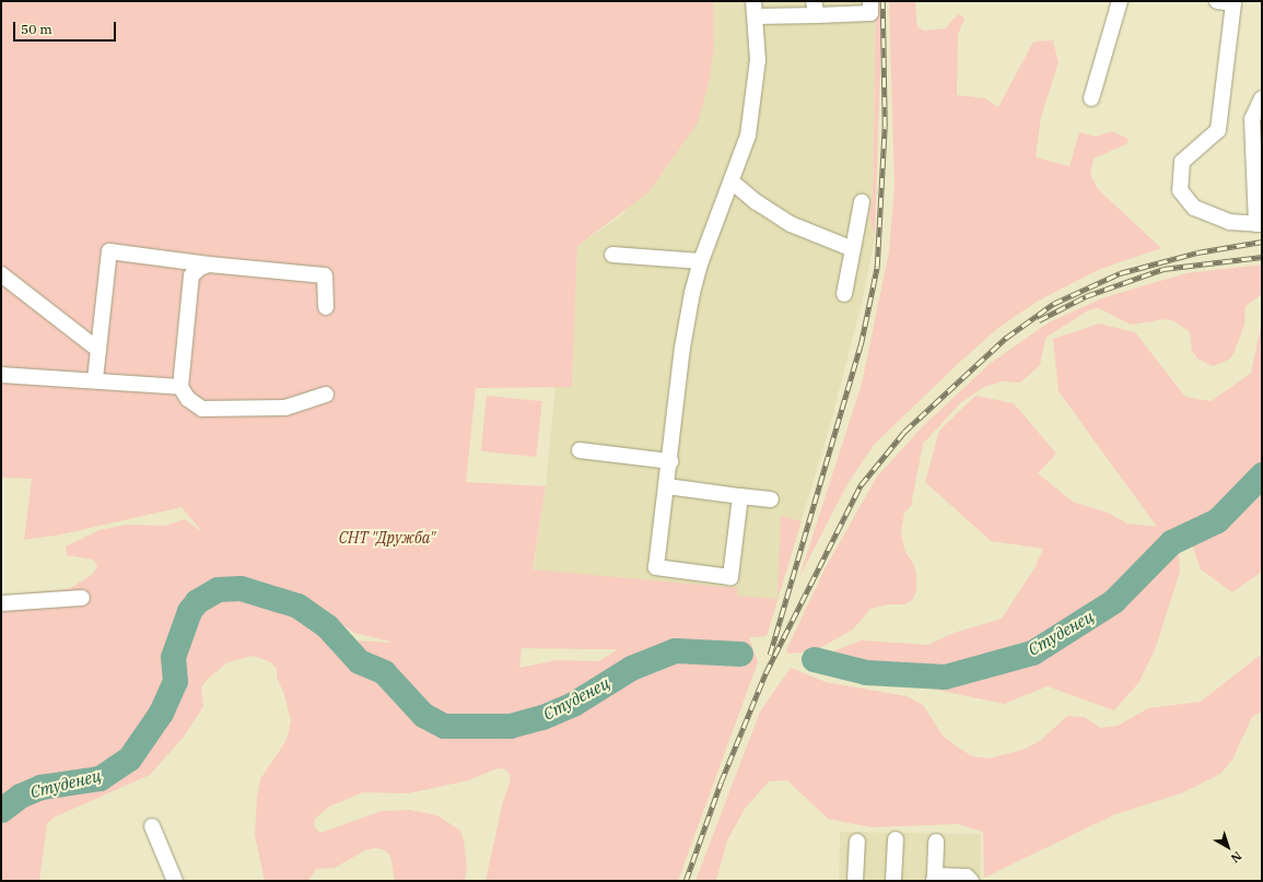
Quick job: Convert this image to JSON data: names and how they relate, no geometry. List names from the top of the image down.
{
  "water": ["Студенец"],
  "parks": ["СНТ \"Дружба\""],
  "scale_bar": "50 m",
  "north": "bottom right"
}
